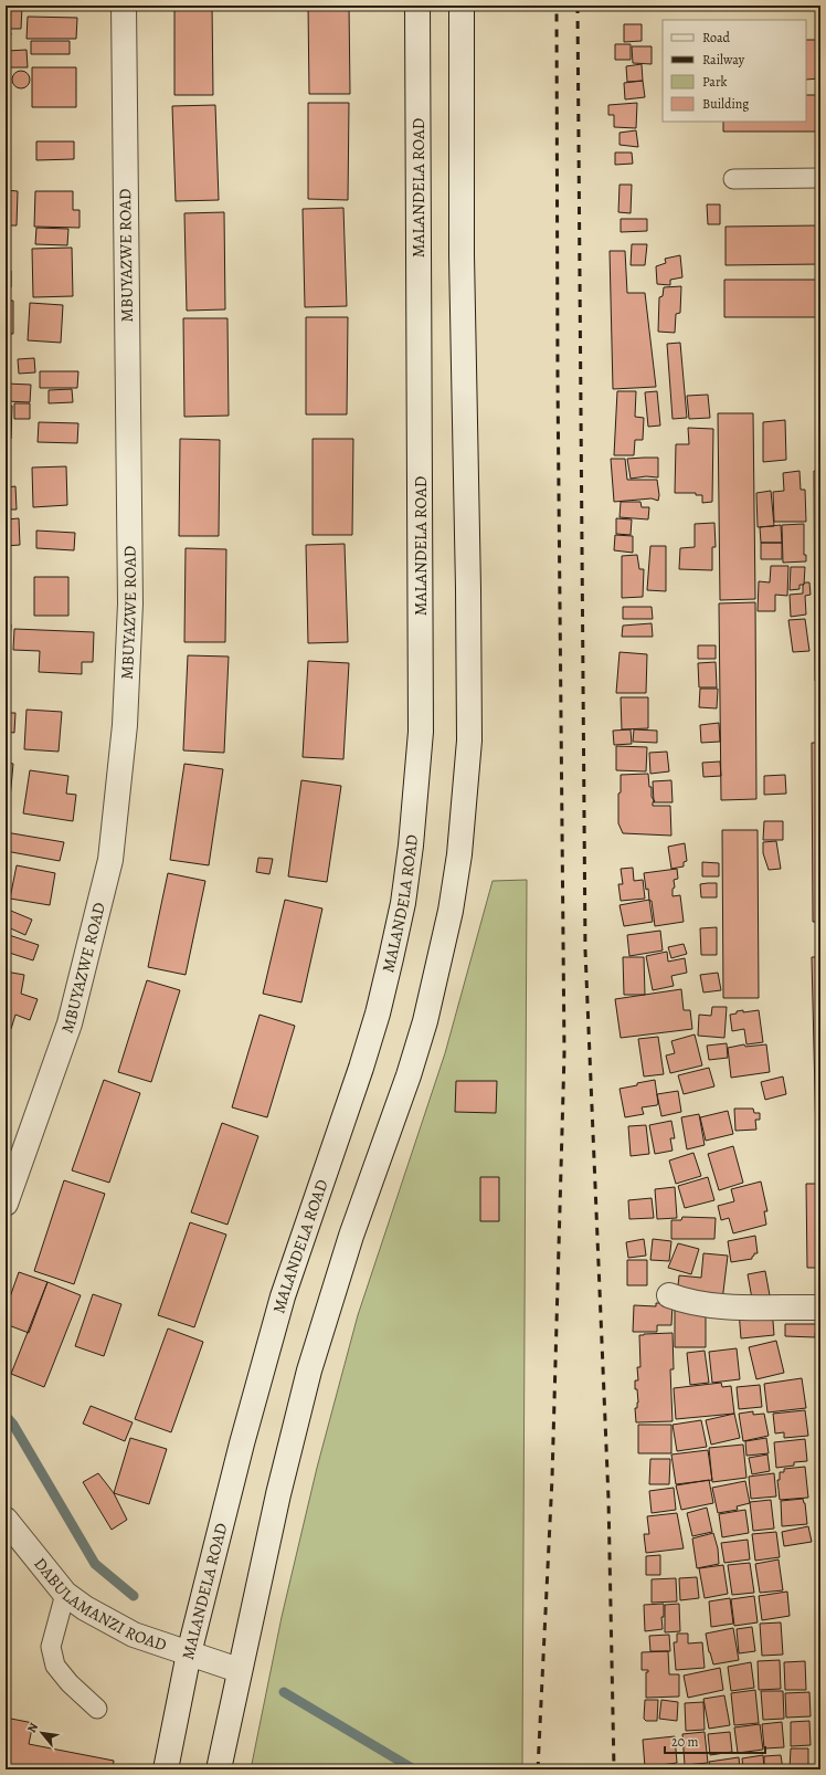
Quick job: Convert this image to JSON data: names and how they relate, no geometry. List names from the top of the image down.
{
  "streets": {
    "main road": ["MALANDELA ROAD", "MBUYAZWE ROAD", "DABULAMANZI ROAD"]
  },
  "crossings": [
    ["MALANDELA ROAD", "DABULAMANZI ROAD"]
  ],
  "legend": [
    "Road",
    "Railway",
    "Park",
    "Building"
  ],
  "scale_bar": "20 m",
  "north": "top left"
}
